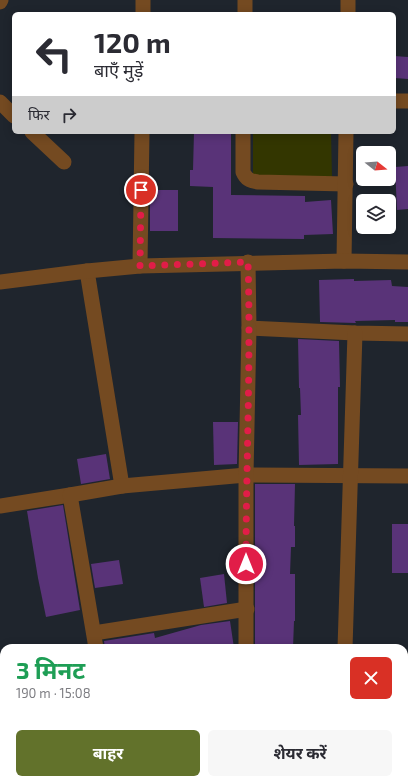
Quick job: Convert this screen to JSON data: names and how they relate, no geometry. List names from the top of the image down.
{
  "north": "right",
  "page": {
    "turn": ["120 m", "बाएँ मुड़ें"],
    "then": "फिर",
    "heading": ["3 मिनट", "190 m · 15:08"],
    "buttons": ["बाहर", "शेयर करें"]
  }
}
